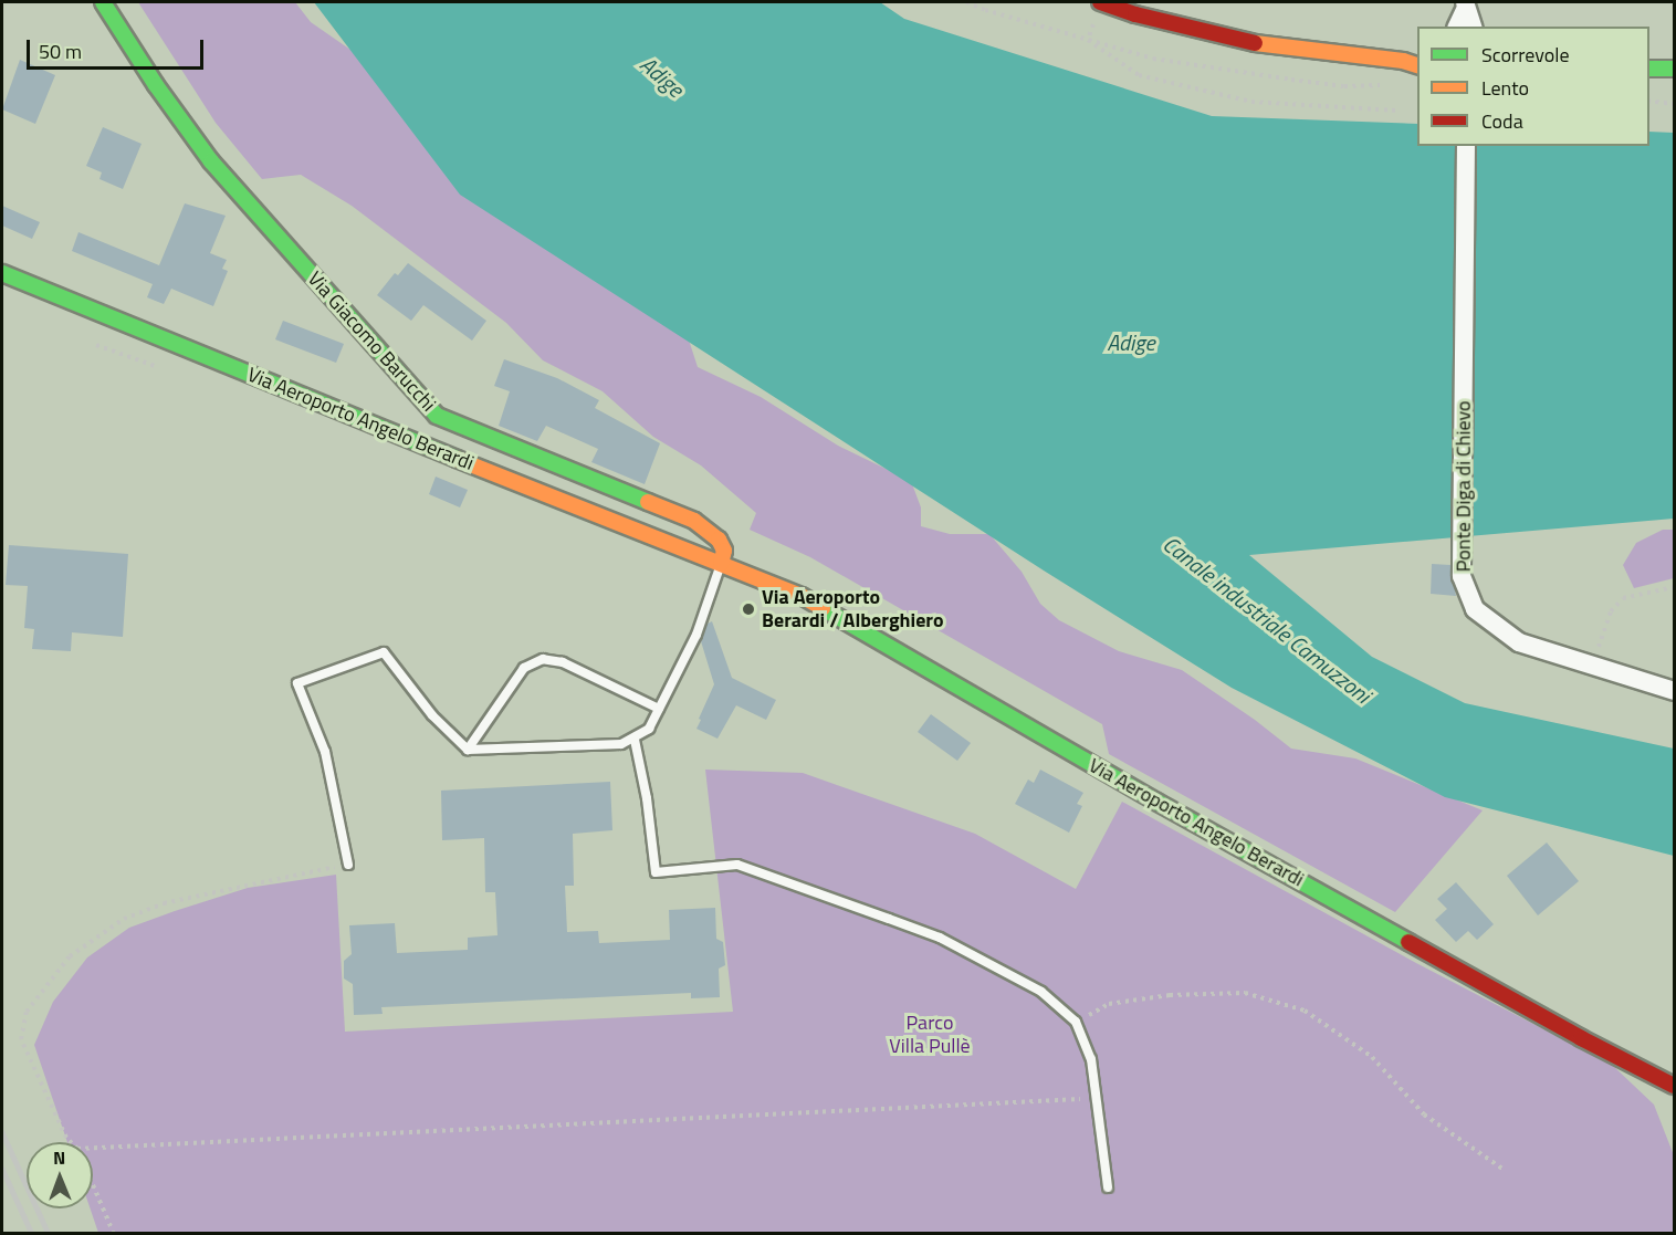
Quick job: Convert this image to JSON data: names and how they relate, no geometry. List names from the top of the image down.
{
  "streets": {
    "street": ["Via Giacomo Barucchi", "Via Aeroporto Angelo Berardi", "Ponte Diga di Chievo"]
  },
  "crossings": [
    ["Via Giacomo Barucchi", "Via Aeroporto Angelo Berardi"]
  ],
  "water": ["Adige", "Canale industriale Camuzzoni"],
  "parks": ["Parco Villa Pullè"],
  "places": ["Via Aeroporto Berardi / Alberghiero"],
  "legend": ["Scorrevole", "Lento", "Coda"],
  "scale_bar": "50 m",
  "north": "top"
}
